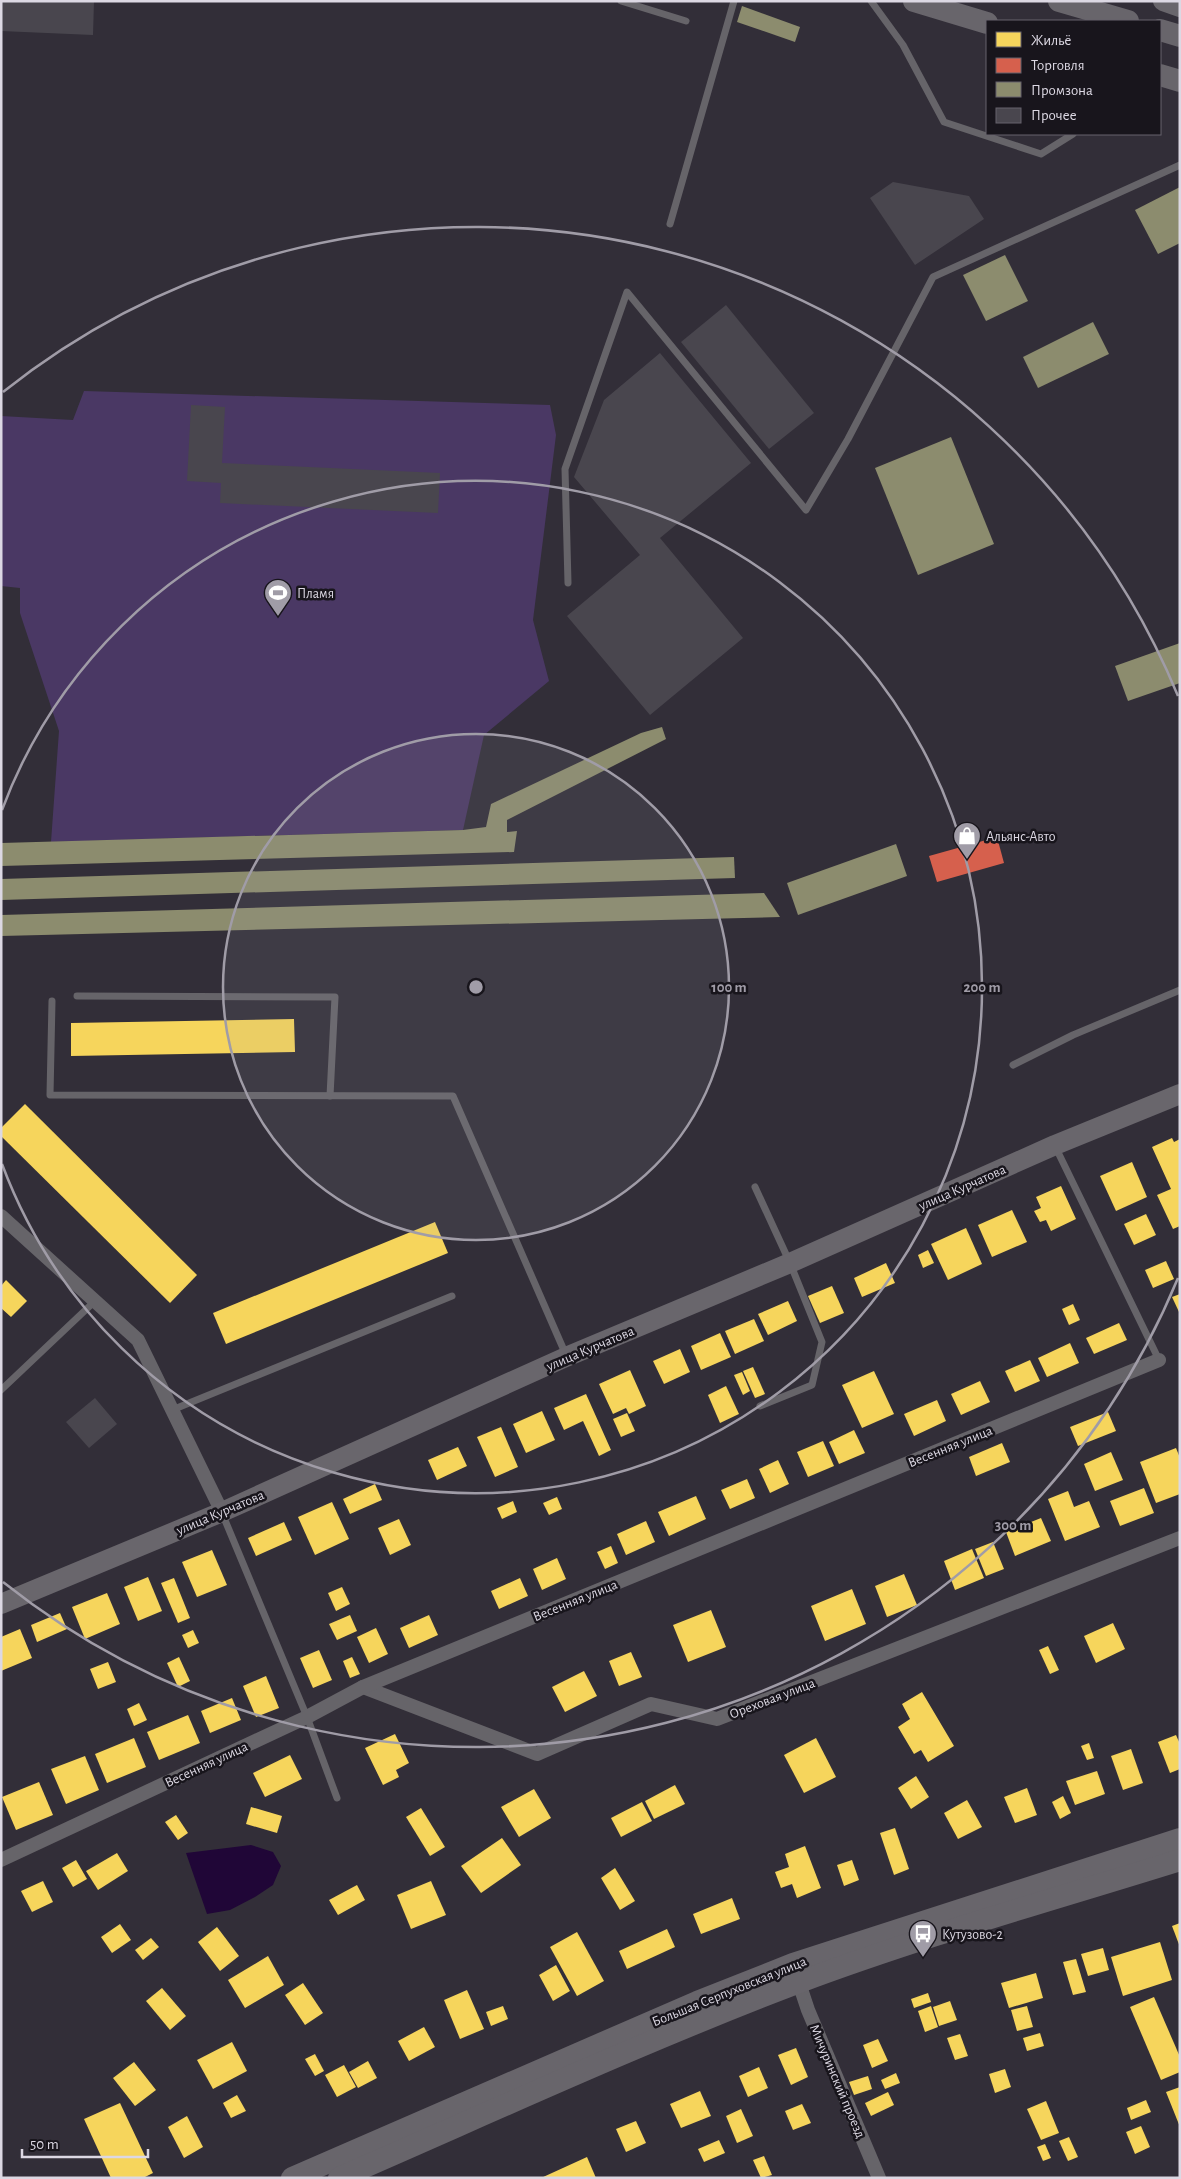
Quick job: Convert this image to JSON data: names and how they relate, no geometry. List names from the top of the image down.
{
  "streets": {
    "main road": ["Большая Серпуховская улица"],
    "street": [
      "улица Курчатова",
      "Весенняя улица",
      "Ореховая улица",
      "Мичуринский проезд"
    ]
  },
  "crossings": [
    ["Весенняя улица", "Ореховая улица"],
    ["Большая Серпуховская улица", "Мичуринский проезд"]
  ],
  "places": {
    "sports": ["Пламя"],
    "shop": ["Альянс-Авто"],
    "bus stop": ["Кутузово-2"]
  },
  "legend": [
    "Жильё",
    "Торговля",
    "Промзона",
    "Прочее"
  ],
  "scale_bar": "50 m",
  "rings": ["100 m", "200 m", "300 m"]
}
